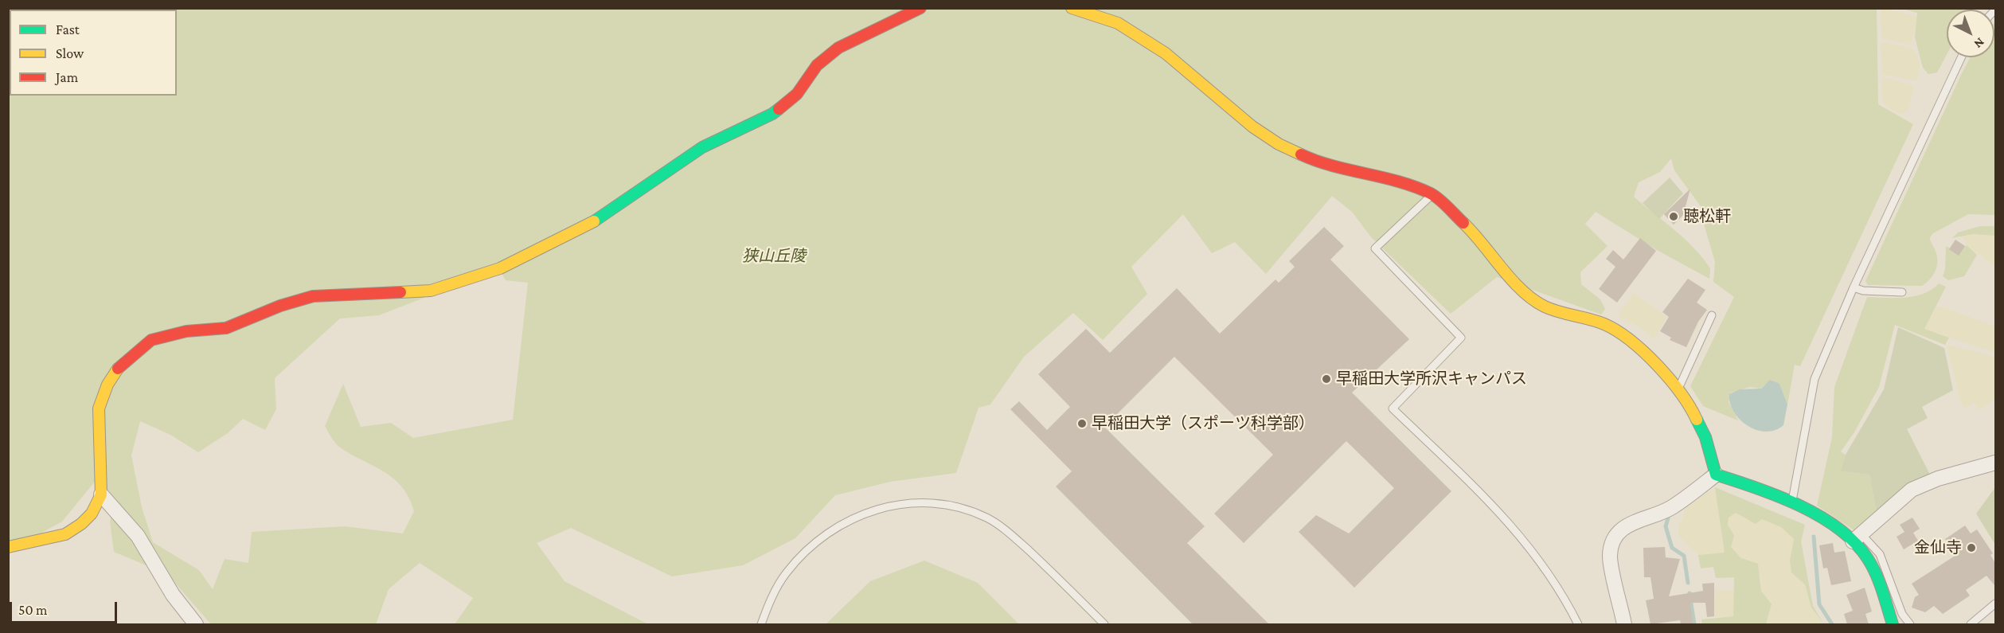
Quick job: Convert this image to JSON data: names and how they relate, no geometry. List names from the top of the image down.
{
  "parks": ["狭山丘陵"],
  "places": [
    "聴松軒",
    "早稲田大学所沢キャンパス",
    "早稲田大学（スポーツ科学部）",
    "金仙寺"
  ],
  "legend": ["Fast", "Slow", "Jam"],
  "scale_bar": "50 m",
  "north": "bottom right"
}
